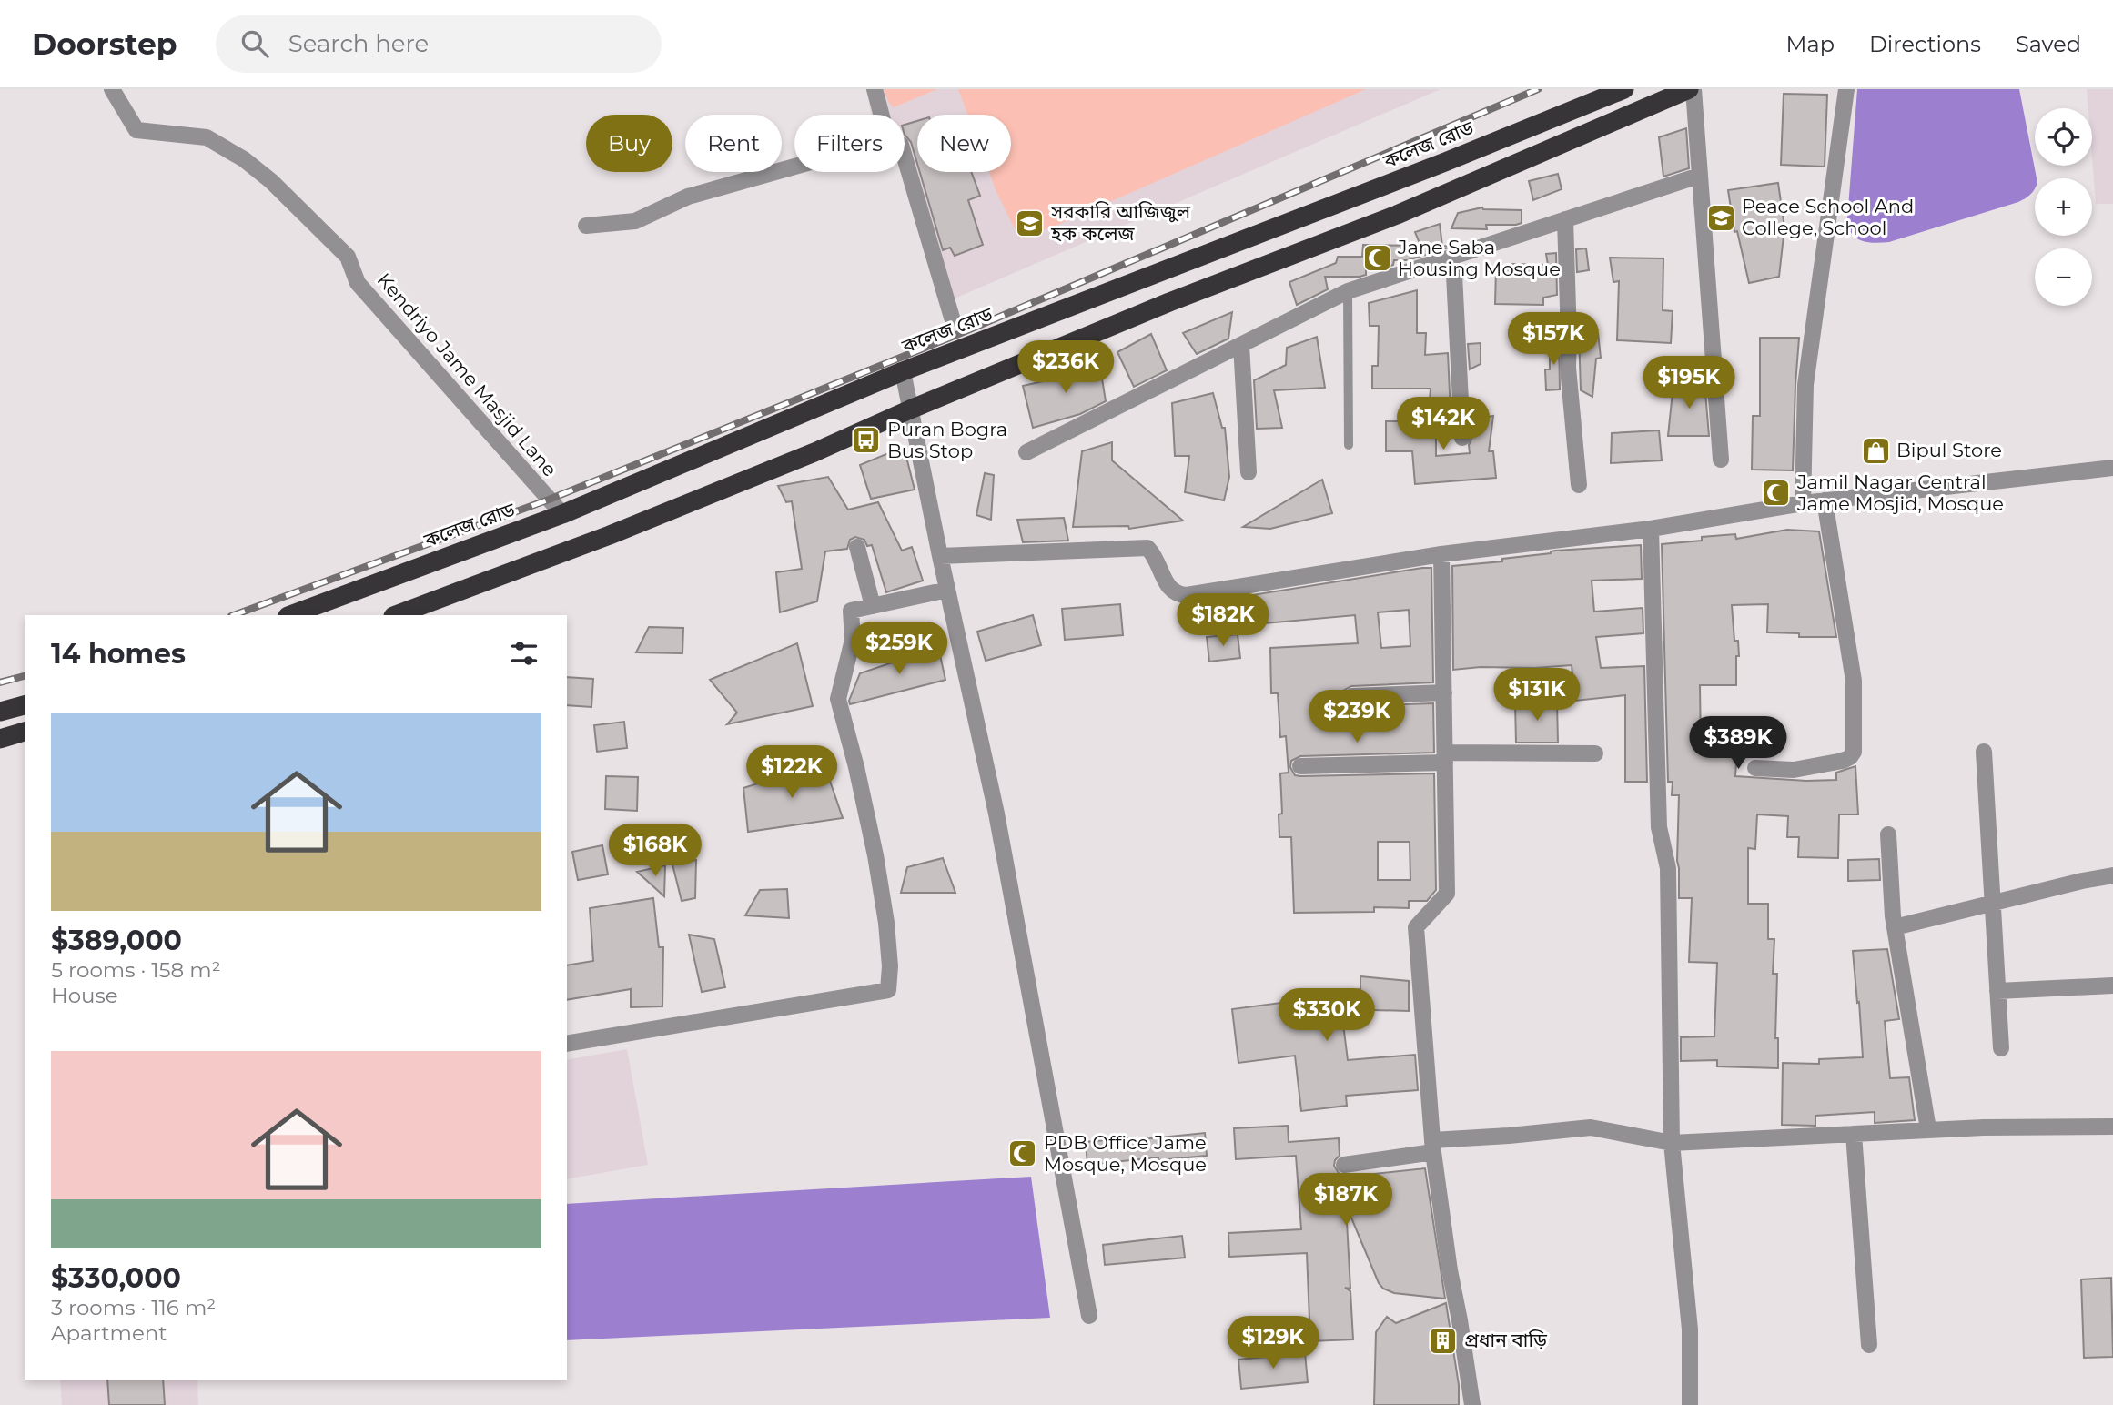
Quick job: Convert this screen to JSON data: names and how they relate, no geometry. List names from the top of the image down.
{
  "streets": {
    "highway": ["কলেজ রোড"],
    "street": ["Kendriyo Jame Masjid Lane"]
  },
  "crossings": [
    ["কলেজ রোড", "Kendriyo Jame Masjid Lane"]
  ],
  "places": {
    "school or university": ["Peace School And College, School", "সরকারি আজিজুল হক কলেজ"],
    "mosque": ["Jane Saba Housing Mosque", "Jamil Nagar Central Jame Mosjid, Mosque", "PDB Office Jame Mosque, Mosque"],
    "bus stop": ["Puran Bogra Bus Stop"],
    "shop": ["Bipul Store"],
    "building": ["প্রধান বাড়ি"]
  },
  "page": {
    "header": "Doorstep",
    "search": "Search here",
    "nav": ["Map", "Directions", "Saved"],
    "map_buttons": ["+", "−"],
    "chip": [
      "Buy",
      "Rent",
      "Filters",
      "New"
    ],
    "price": [
      "$157K",
      "$236K",
      "$195K",
      "$142K",
      "$182K",
      "$259K",
      "$131K",
      "$239K",
      "$389K",
      "$122K",
      "$168K",
      "$330K",
      "$187K",
      "$129K"
    ],
    "heading": "14 homes",
    "list": [
      {
        "name": "$389,000",
        "note": "5 rooms · 158 m² · House"
      },
      {
        "name": "$330,000",
        "note": "3 rooms · 116 m² · Apartment"
      }
    ]
  }
}
